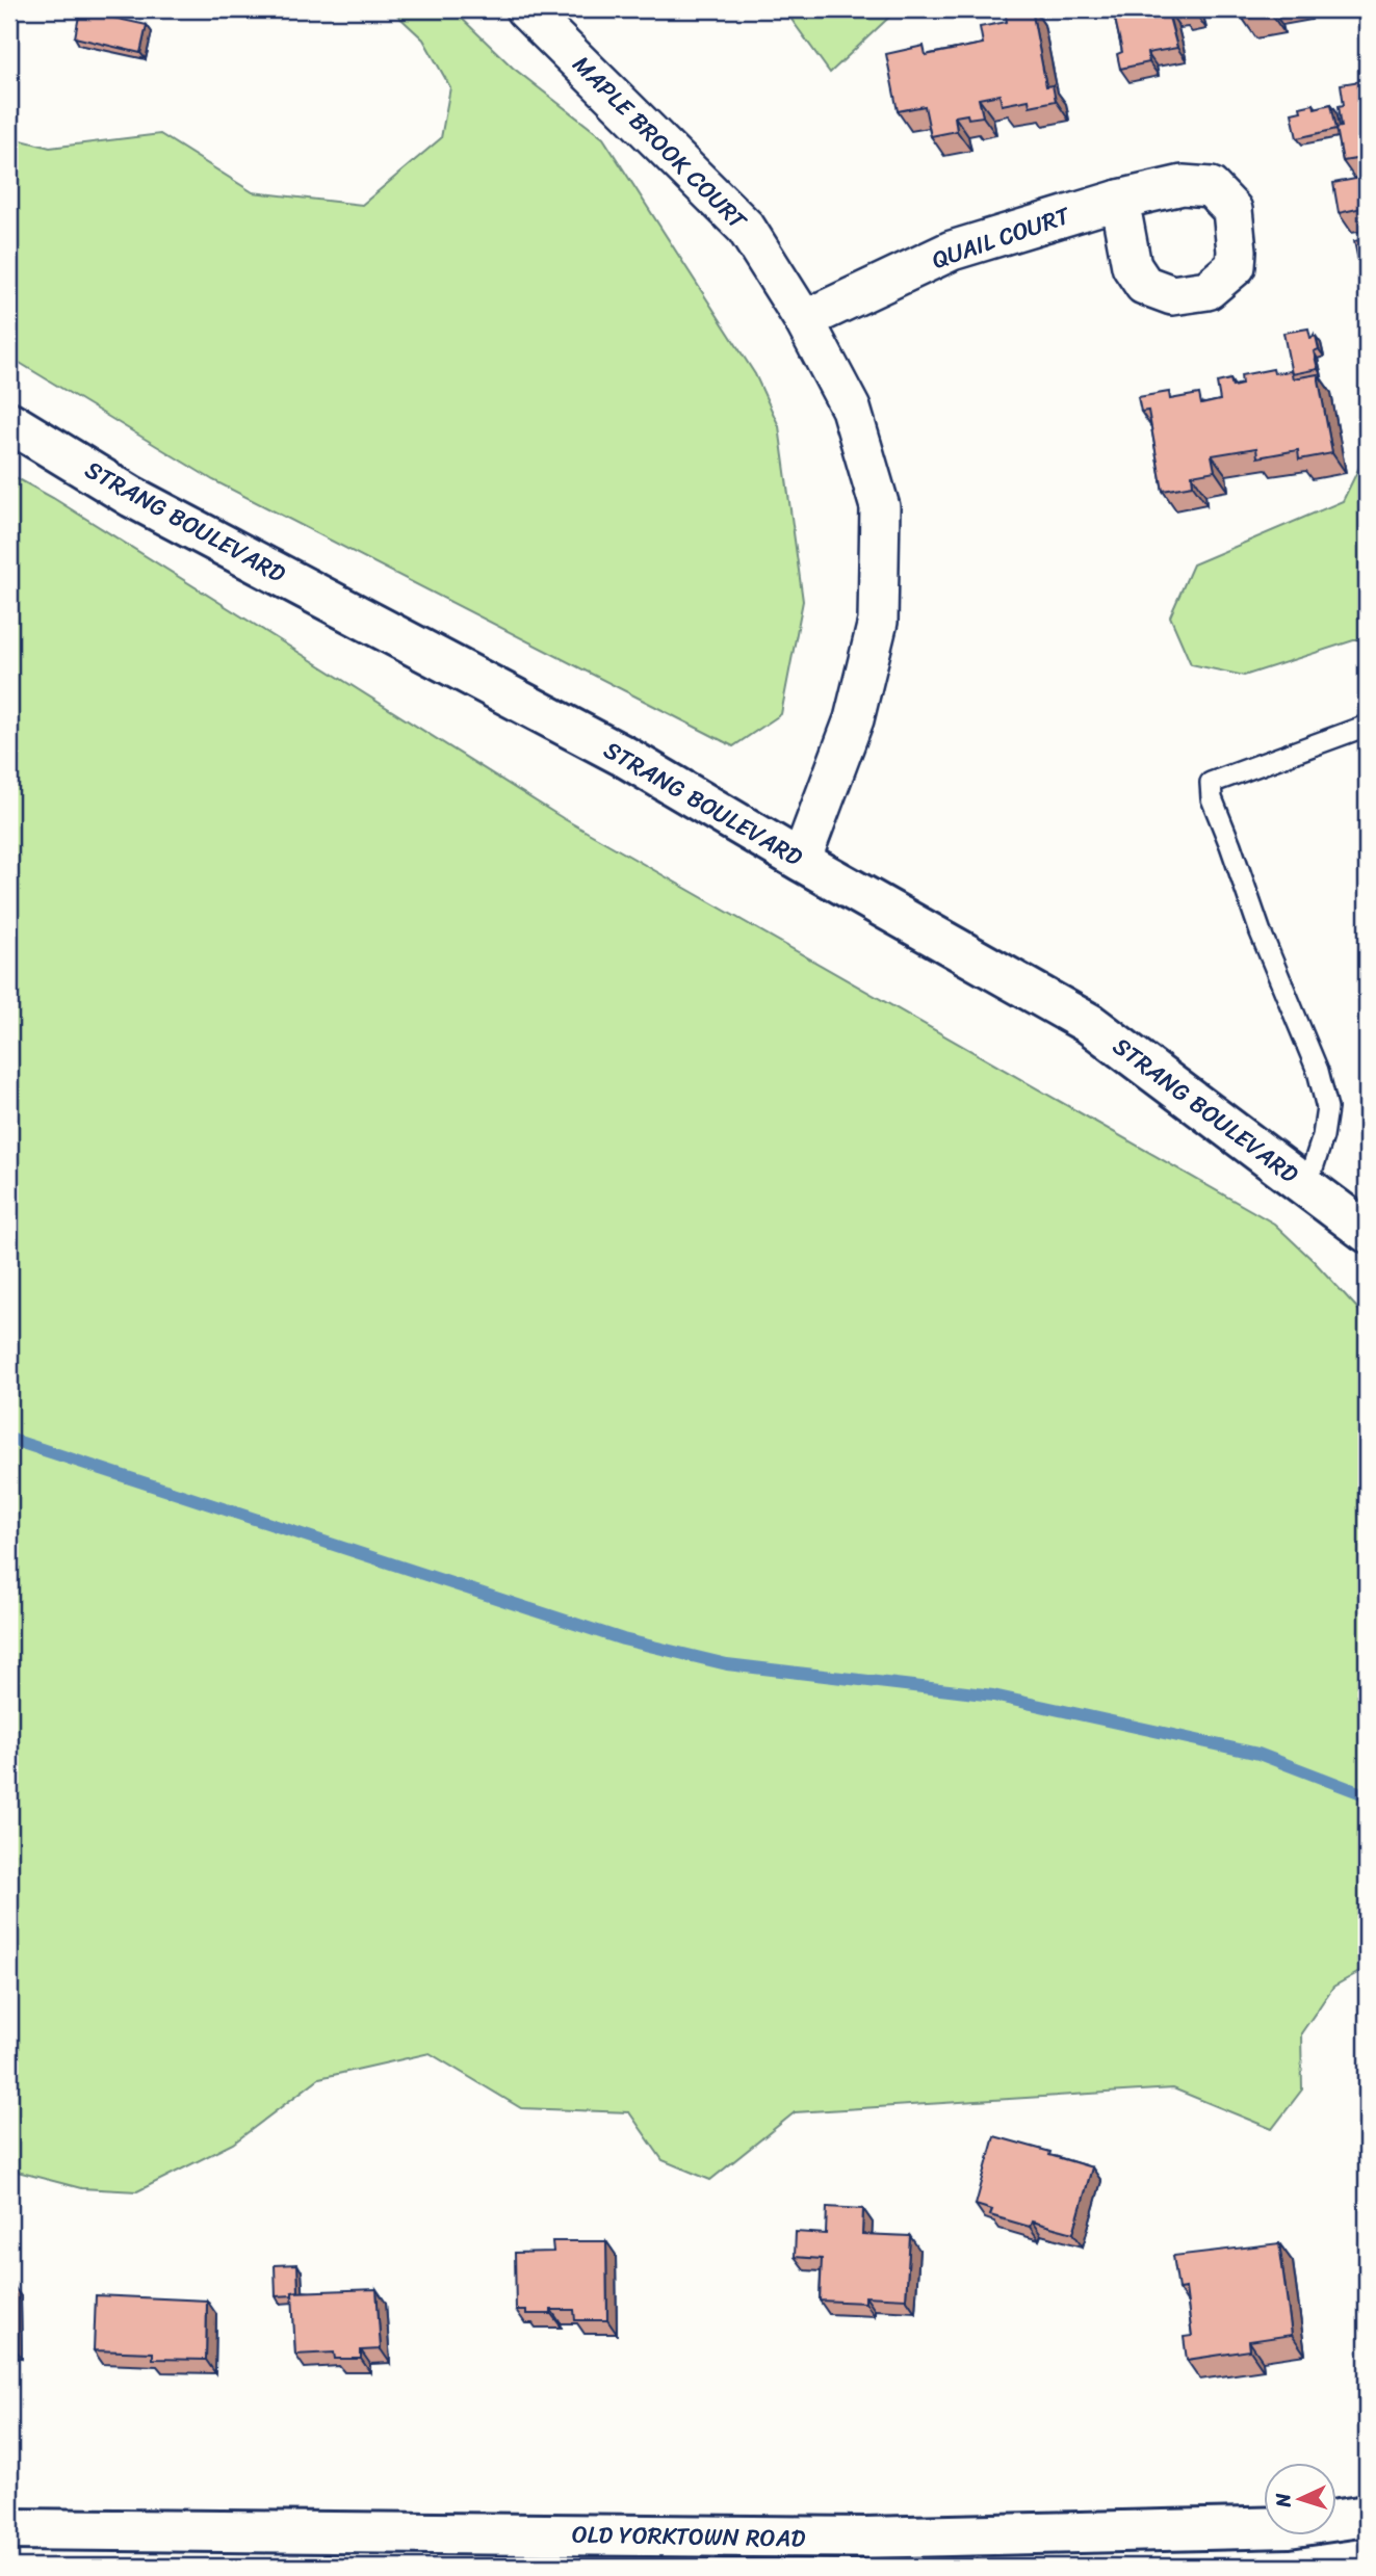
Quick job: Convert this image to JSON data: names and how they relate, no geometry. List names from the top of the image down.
{
  "streets": {
    "street": [
      "MAPLE BROOK COURT",
      "QUAIL COURT",
      "STRANG BOULEVARD",
      "OLD YORKTOWN ROAD"
    ]
  },
  "crossings": [
    ["MAPLE BROOK COURT", "QUAIL COURT"],
    ["MAPLE BROOK COURT", "STRANG BOULEVARD"]
  ],
  "north": "left"
}
